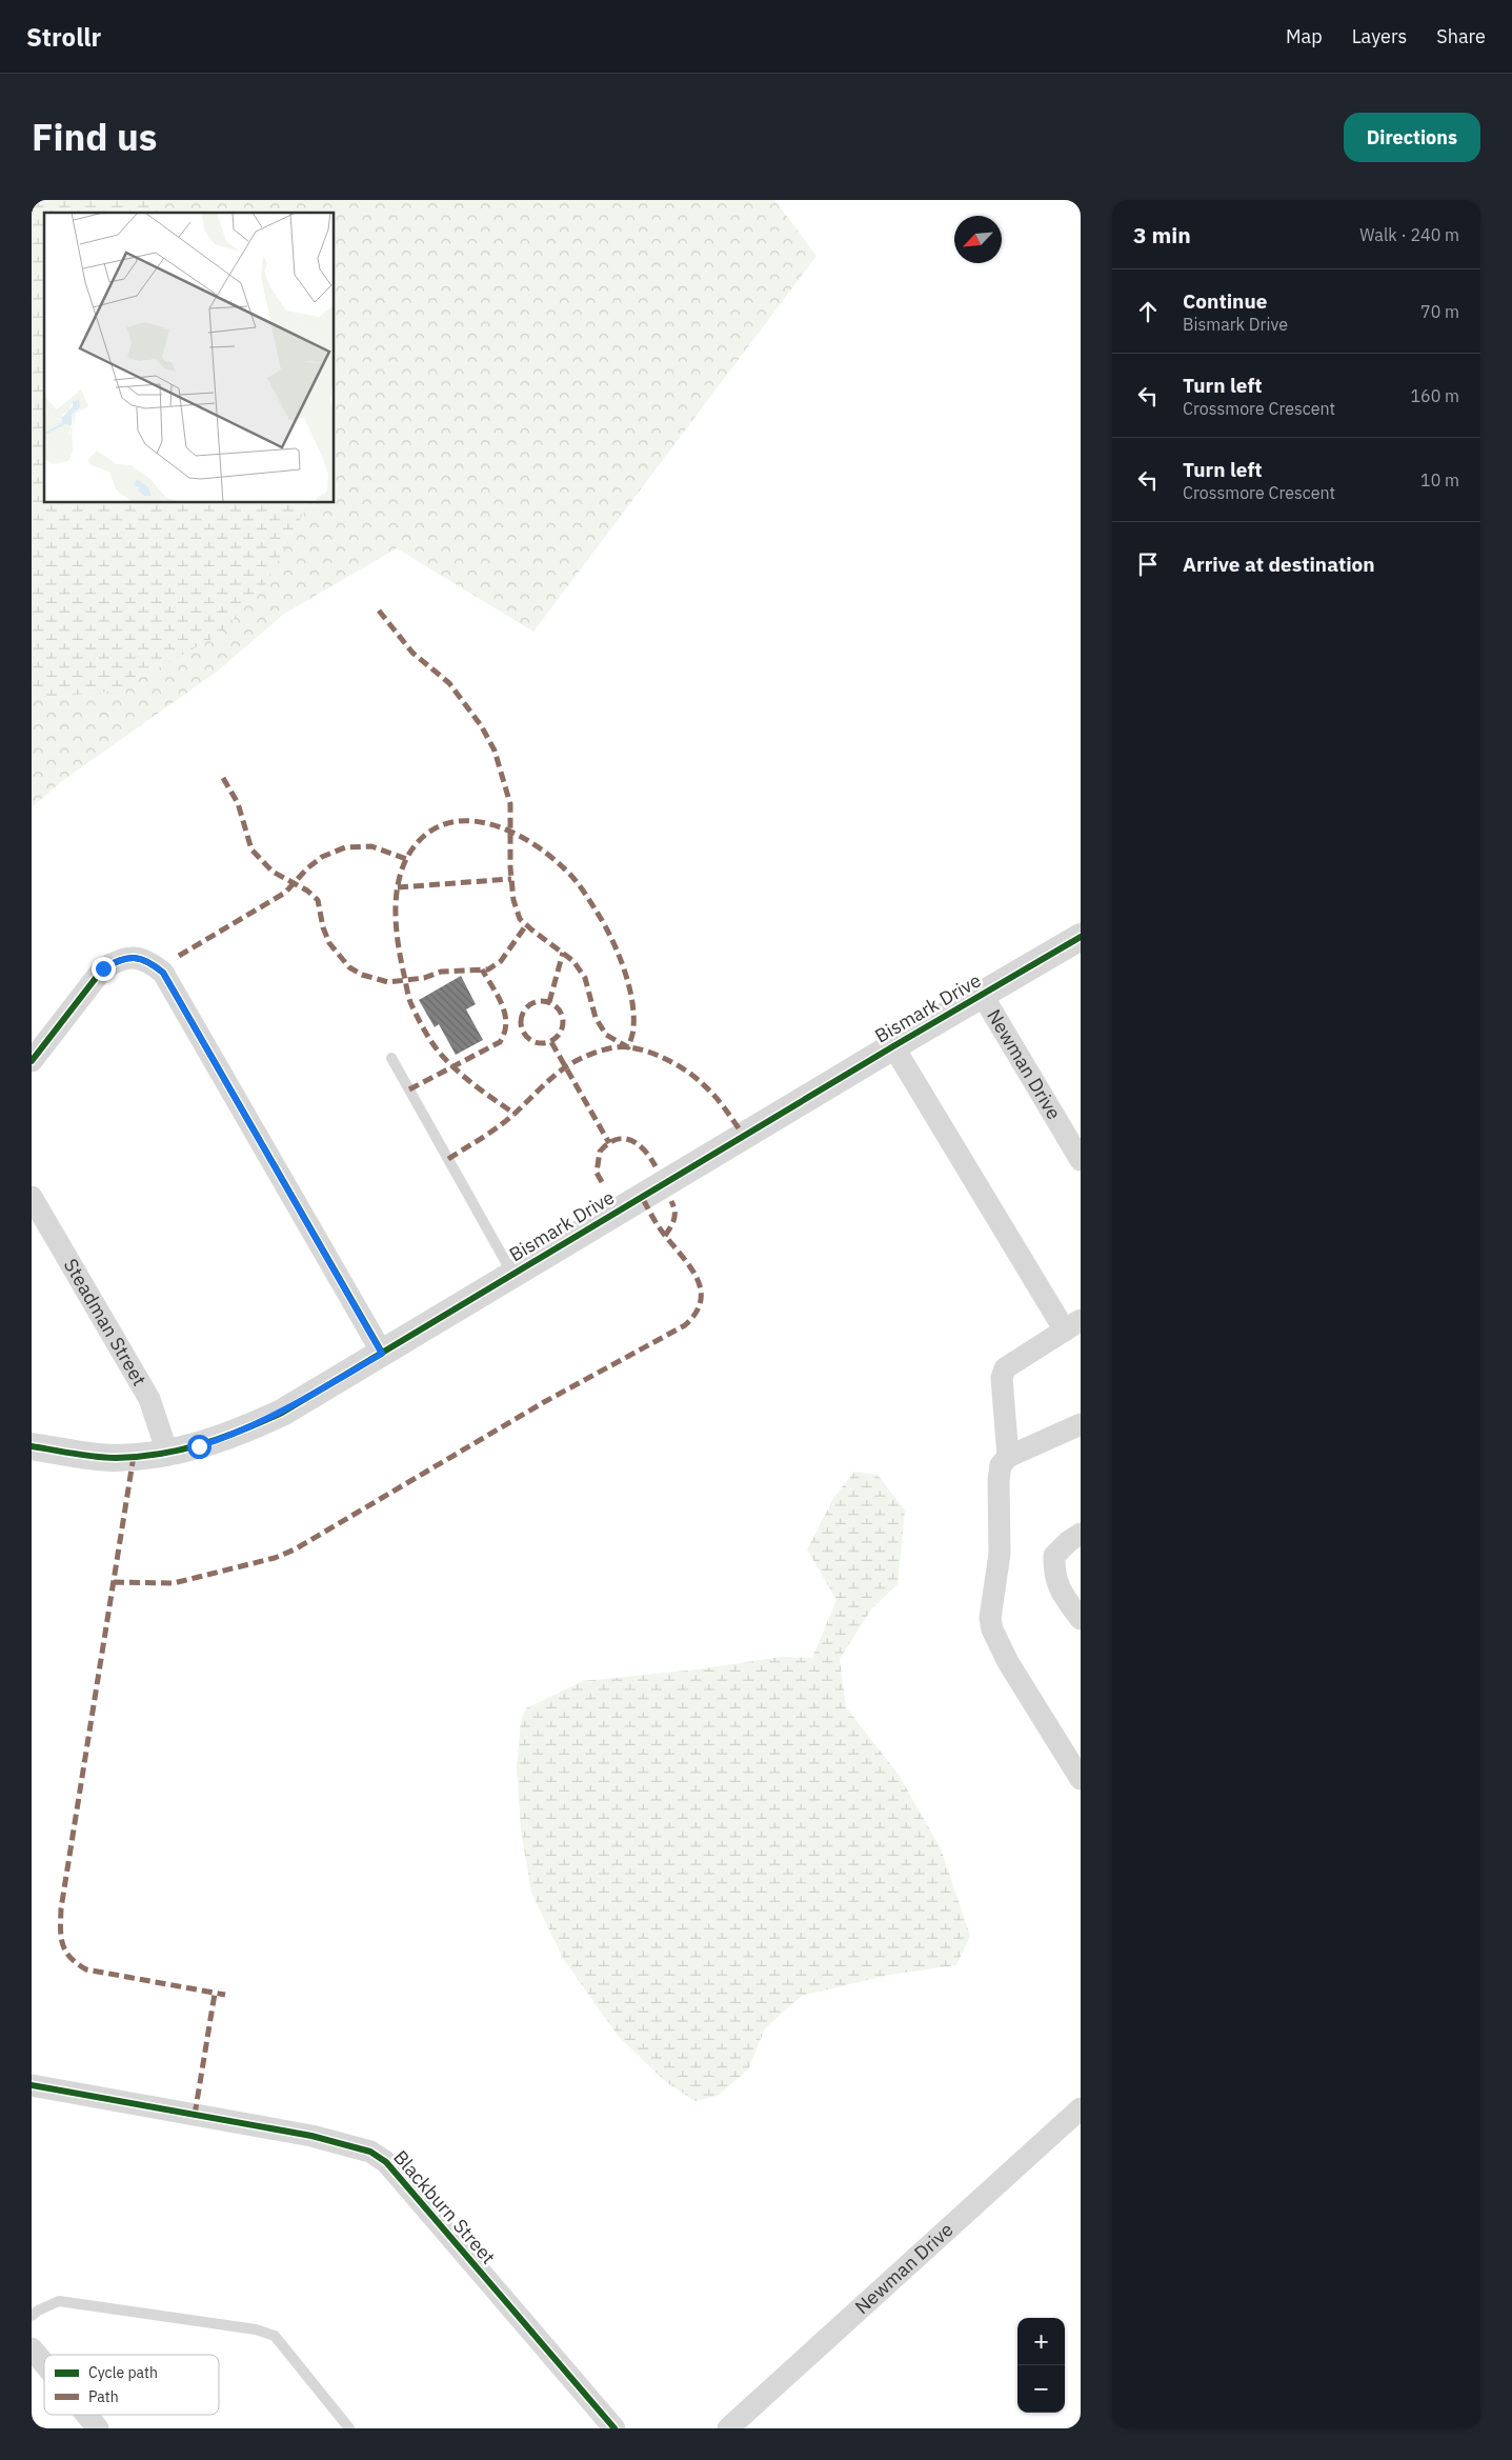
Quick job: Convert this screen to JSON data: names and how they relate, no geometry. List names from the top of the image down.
{
  "streets": {
    "street": [
      "Bismark Drive",
      "Newman Drive",
      "Steadman Street",
      "Blackburn Street"
    ]
  },
  "crossings": [
    ["Bismark Drive", "Newman Drive"],
    ["Bismark Drive", "Steadman Street"]
  ],
  "legend": ["Cycle path", "Path"],
  "north": "bottom left",
  "page": {
    "header": "Strollr",
    "nav": ["Map", "Layers", "Share"],
    "title": "Find us",
    "buttons": "Directions",
    "heading": ["3 min", "Walk · 240 m"],
    "list": [
      ["Continue", "Bismark Drive", "70 m"],
      ["Turn left", "Crossmore Crescent", "160 m"],
      ["Turn left", "Crossmore Crescent", "10 m"],
      "Arrive at destination"
    ],
    "map_buttons": ["+", "−"]
  }
}
